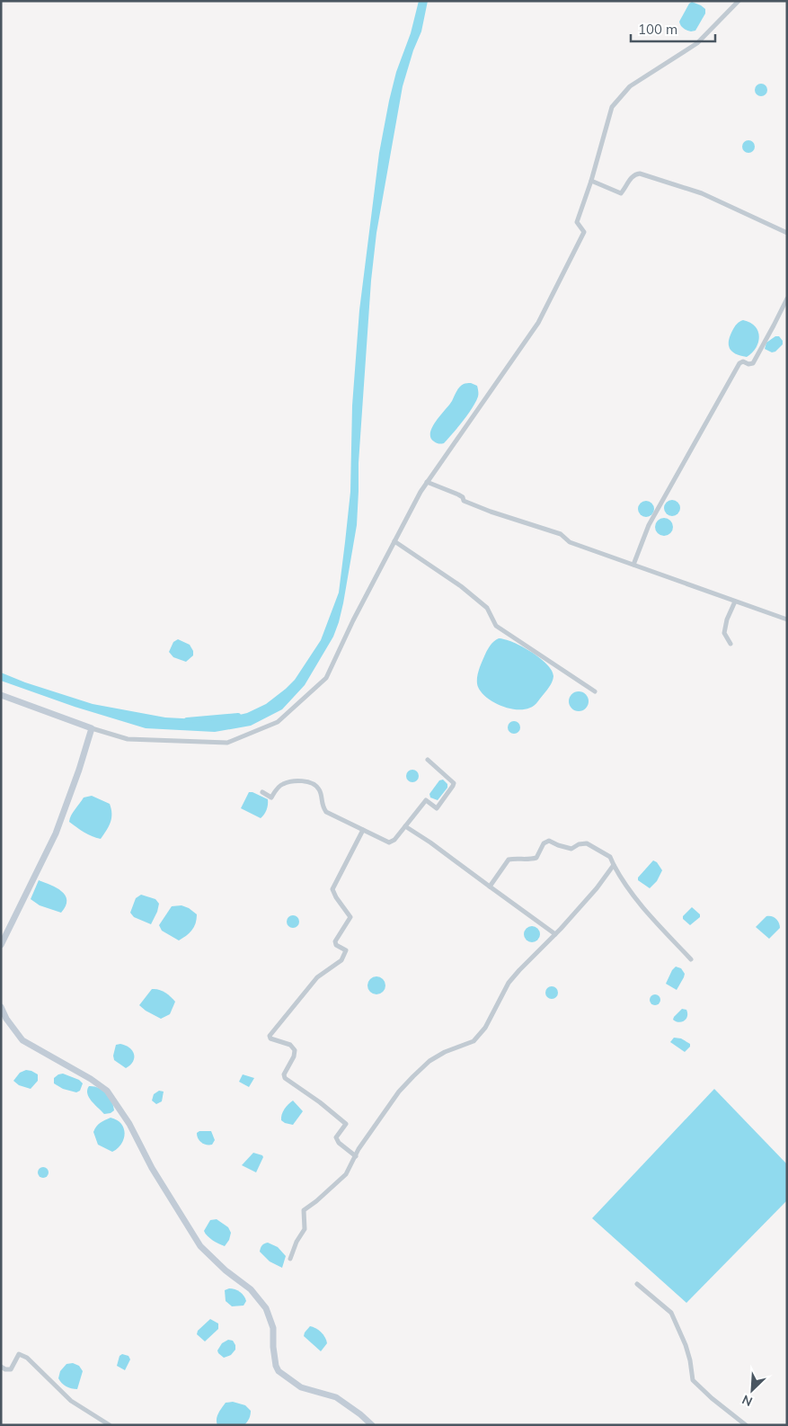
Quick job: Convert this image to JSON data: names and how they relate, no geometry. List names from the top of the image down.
{
  "scale_bar": "100 m",
  "north": "bottom left"
}
